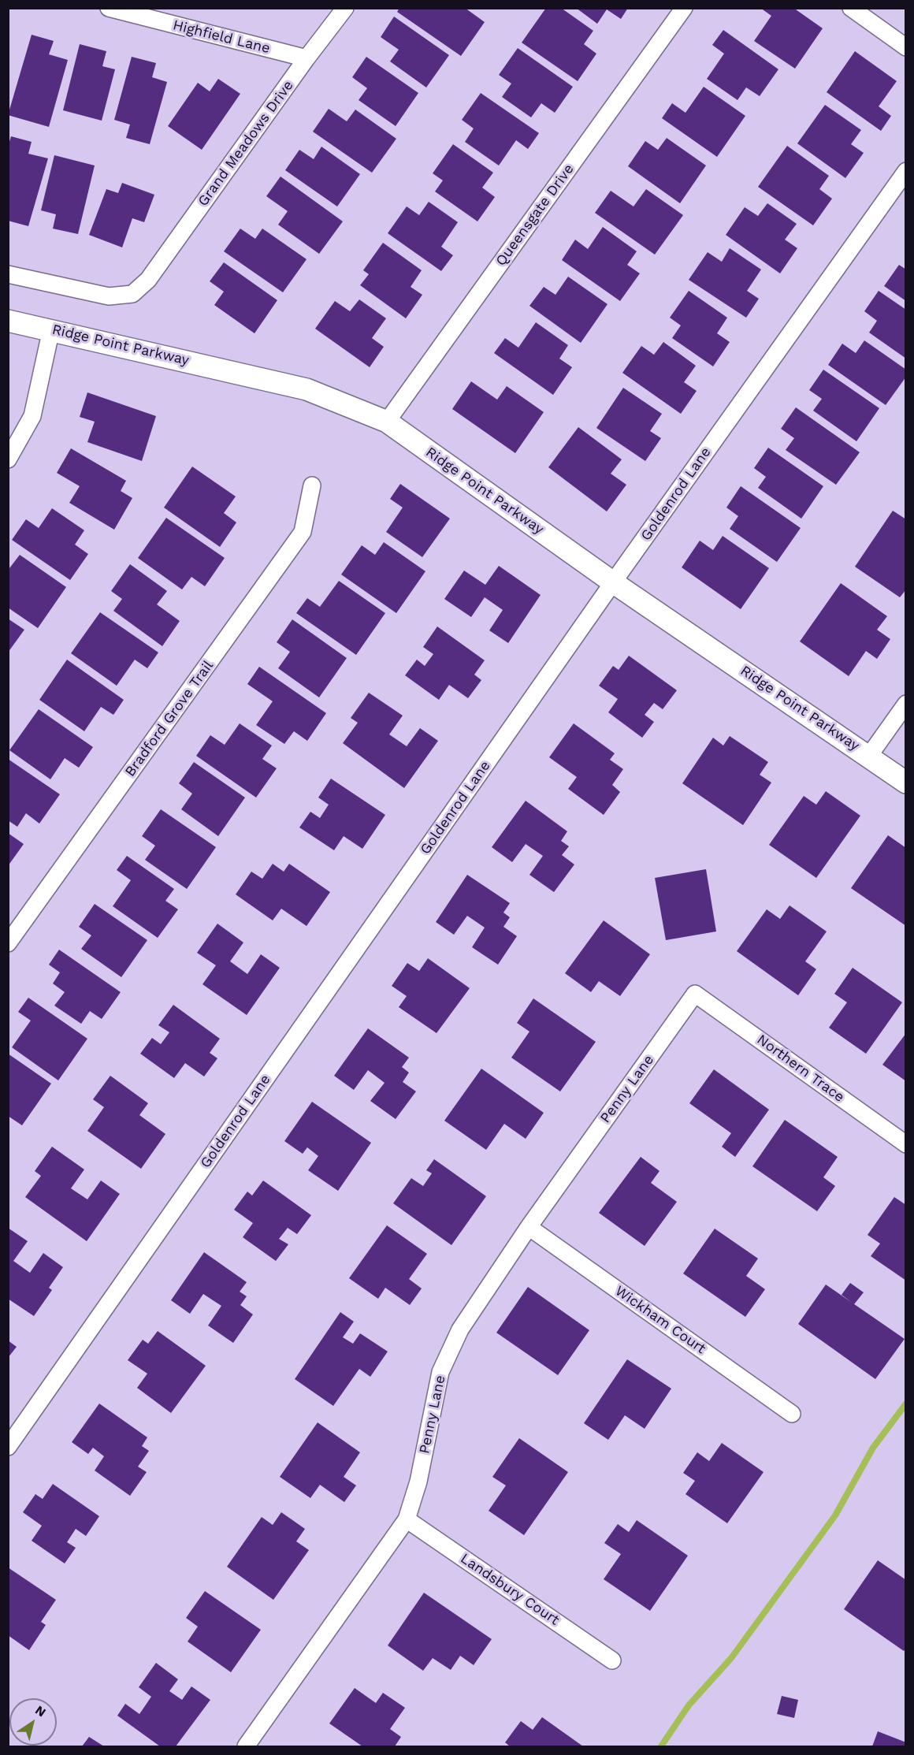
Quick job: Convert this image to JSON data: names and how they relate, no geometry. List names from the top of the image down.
{
  "streets": {
    "street": [
      "Highfield Lane",
      "Grand Meadows Drive",
      "Queensgate Drive",
      "Ridge Point Parkway",
      "Goldenrod Lane",
      "Bradford Grove Trail",
      "Northern Trace",
      "Penny Lane",
      "Wickham Court",
      "Landsbury Court"
    ]
  },
  "crossings": [
    ["Highfield Lane", "Grand Meadows Drive"],
    ["Queensgate Drive", "Ridge Point Parkway"],
    ["Ridge Point Parkway", "Goldenrod Lane"],
    ["Northern Trace", "Penny Lane"],
    ["Penny Lane", "Wickham Court"],
    ["Penny Lane", "Landsbury Court"]
  ],
  "north": "top right"
}
